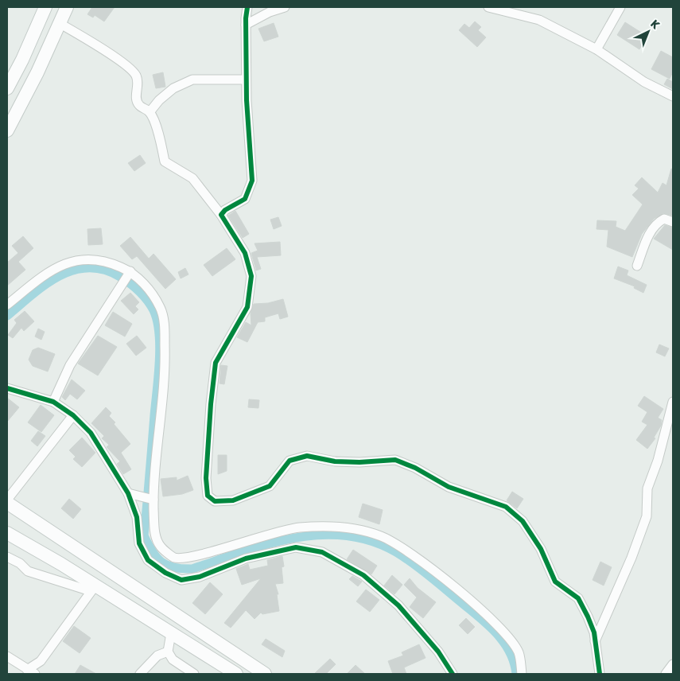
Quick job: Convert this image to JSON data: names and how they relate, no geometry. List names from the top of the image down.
{
  "north": "top right"
}
